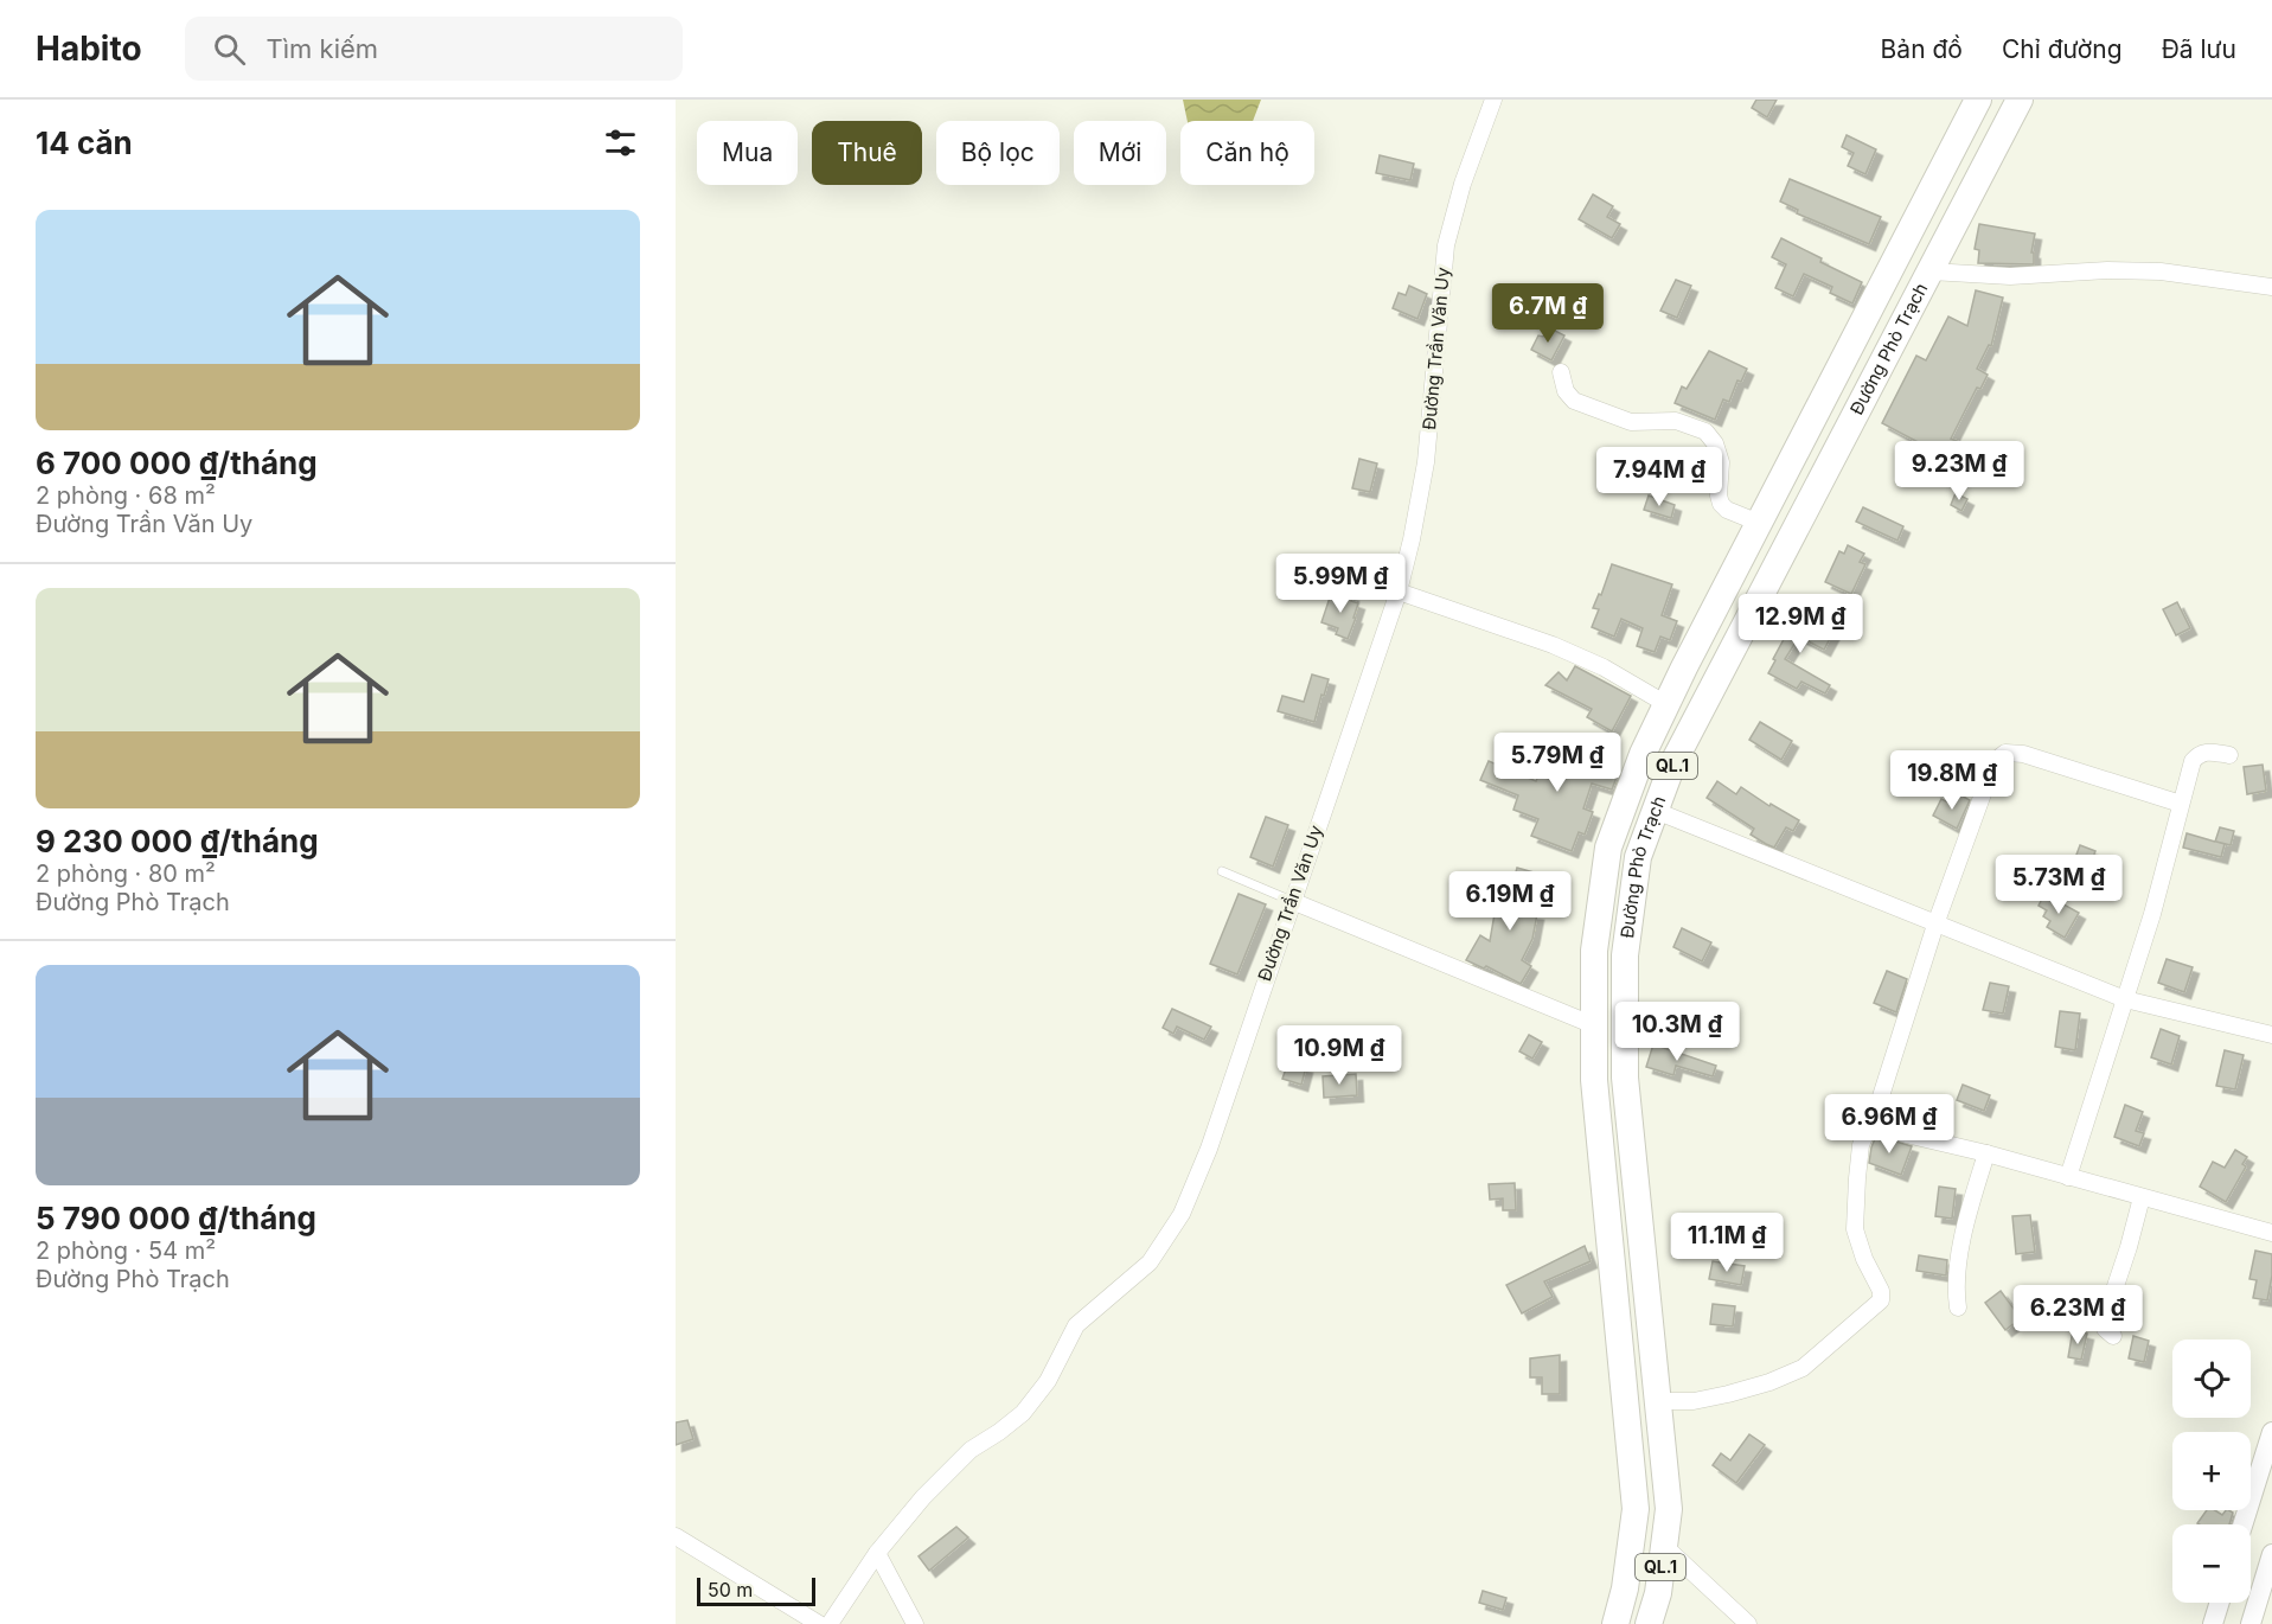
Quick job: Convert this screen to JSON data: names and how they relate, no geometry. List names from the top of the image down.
{
  "streets": {
    "highway": ["Đường Phò Trạch", "QL.1"],
    "street": ["Đường Trần Văn Uy"]
  },
  "crossings": [
    ["Đường Phò Trạch", "QL.1"]
  ],
  "scale_bar": "50 m",
  "page": {
    "header": "Habito",
    "search": "Tìm kiếm",
    "nav": ["Bản đồ", "Chỉ đường", "Đã lưu"],
    "heading": "14 căn",
    "chip": [
      "Mua",
      "Thuê",
      "Bộ lọc",
      "Mới",
      "Căn hộ"
    ],
    "list": [
      {
        "name": "6 700 000 ₫/tháng",
        "note": "2 phòng · 68 m² · Đường Trần Văn Uy"
      },
      {
        "name": "9 230 000 ₫/tháng",
        "note": "2 phòng · 80 m² · Đường Phò Trạch"
      },
      {
        "name": "5 790 000 ₫/tháng",
        "note": "2 phòng · 54 m² · Đường Phò Trạch"
      }
    ],
    "price": [
      "6.7M ₫",
      "9.23M ₫",
      "7.94M ₫",
      "5.99M ₫",
      "12.9M ₫",
      "5.79M ₫",
      "19.8M ₫",
      "5.73M ₫",
      "6.19M ₫",
      "10.3M ₫",
      "10.9M ₫",
      "6.96M ₫",
      "11.1M ₫",
      "6.23M ₫"
    ],
    "map_buttons": ["+", "−"],
    "scale": "50 m"
  }
}
